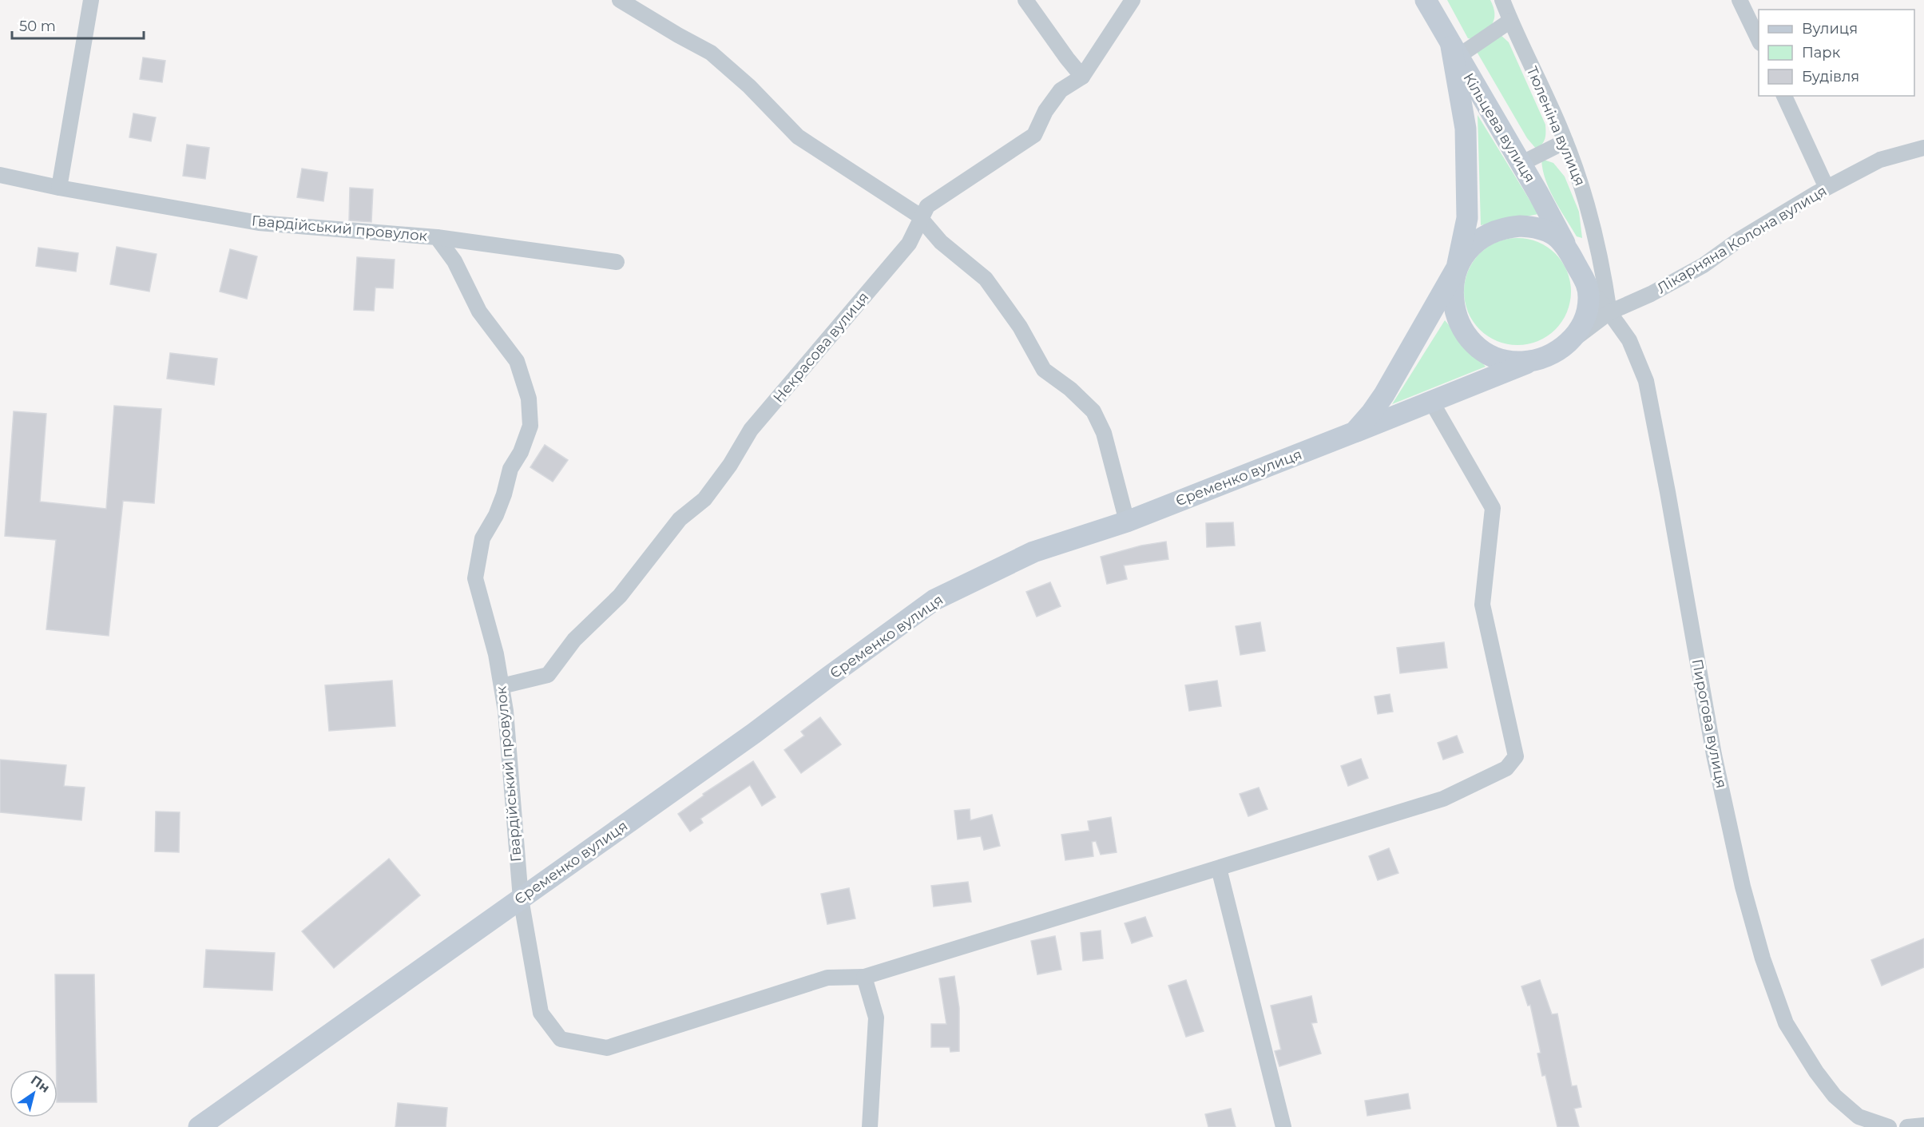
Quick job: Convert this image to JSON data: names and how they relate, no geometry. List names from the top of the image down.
{
  "streets": {
    "street": [
      "Тюленіна вулиця",
      "Кільцева вулиця",
      "Гвардійський провулок",
      "Лікарняна Колона вулиця",
      "Некрасова вулиця",
      "Єременко вулиця",
      "Пирогова вулиця"
    ]
  },
  "crossings": [
    ["Тюленіна вулиця", "Лікарняна Колона вулиця"],
    ["Тюленіна вулиця", "Пирогова вулиця"],
    ["Кільцева вулиця", "Лікарняна Колона вулиця"],
    ["Кільцева вулиця", "Єременко вулиця"],
    ["Кільцева вулиця", "Пирогова вулиця"],
    ["Гвардійський провулок", "Некрасова вулиця"],
    ["Гвардійський провулок", "Єременко вулиця"],
    ["Лікарняна Колона вулиця", "Єременко вулиця"],
    ["Лікарняна Колона вулиця", "Пирогова вулиця"],
    ["Єременко вулиця", "Пирогова вулиця"]
  ],
  "legend": ["Вулиця", "Парк", "Будівля"],
  "scale_bar": "50 m",
  "north": "top right"
}
